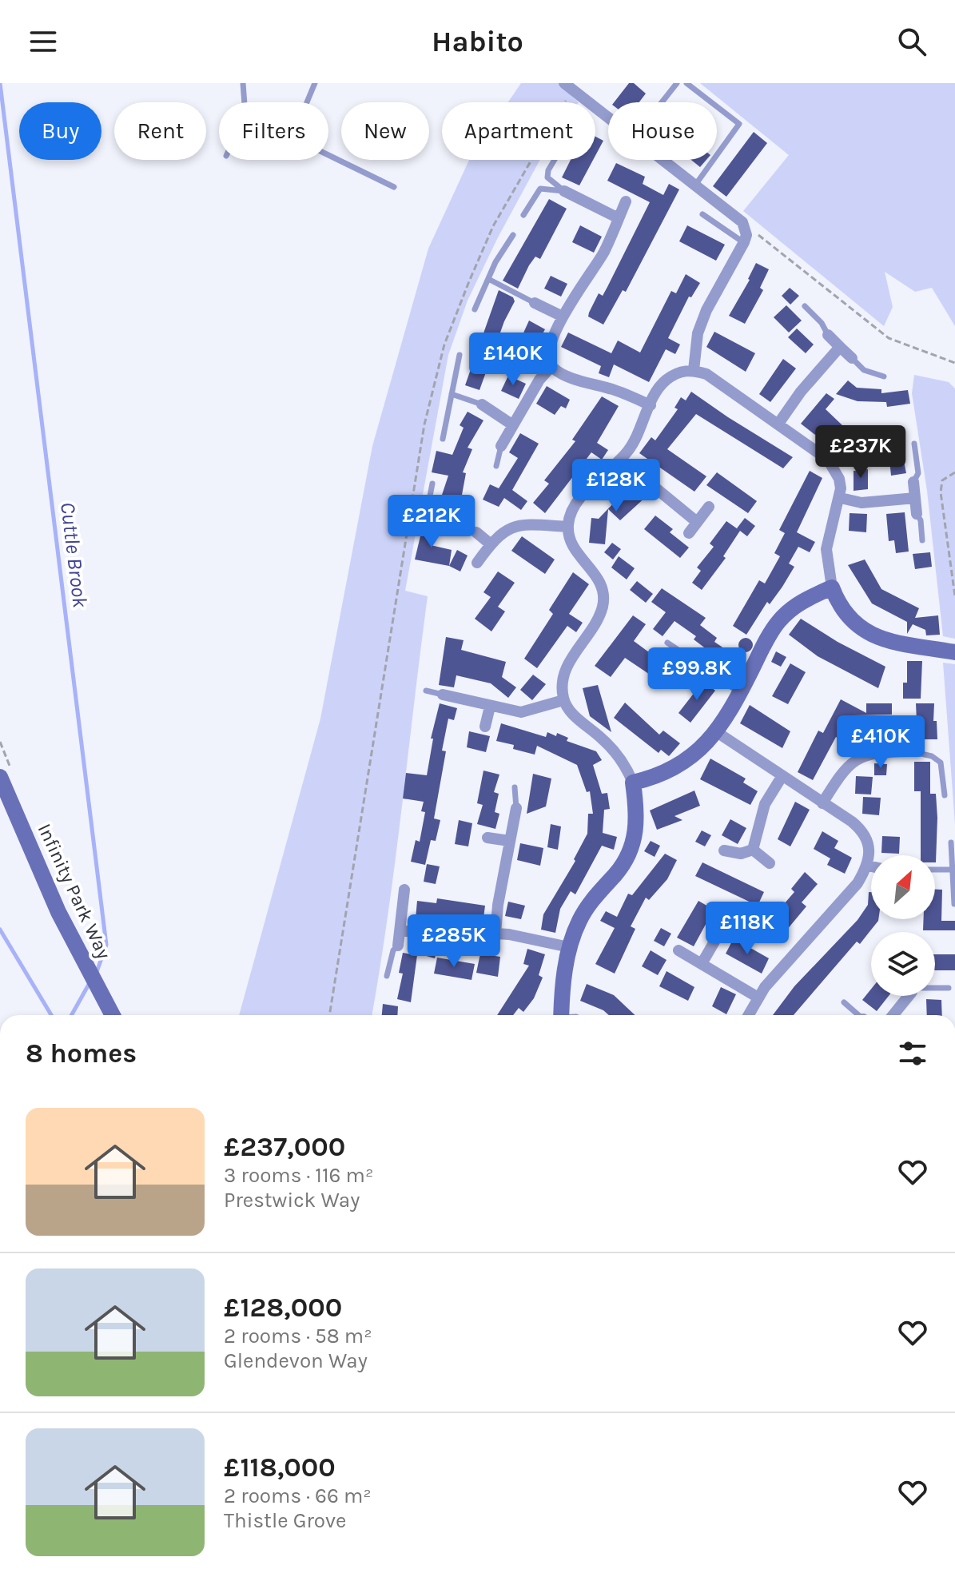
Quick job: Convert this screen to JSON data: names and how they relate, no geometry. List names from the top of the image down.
{
  "streets": {
    "street": ["Infinity Park Way"]
  },
  "water": ["Cuttle Brook"],
  "north": "top right",
  "page": {
    "header": "Habito",
    "chip": [
      "Buy",
      "Rent",
      "Filters",
      "New",
      "Apartment",
      "House"
    ],
    "price": [
      "£140K",
      "£237K",
      "£128K",
      "£212K",
      "£99.8K",
      "£410K",
      "£118K",
      "£285K"
    ],
    "heading": "8 homes",
    "list": [
      {
        "name": "£237,000",
        "note": "3 rooms · 116 m² · Prestwick Way"
      },
      {
        "name": "£128,000",
        "note": "2 rooms · 58 m² · Glendevon Way"
      },
      {
        "name": "£118,000",
        "note": "2 rooms · 66 m² · Thistle Grove"
      }
    ]
  }
}
